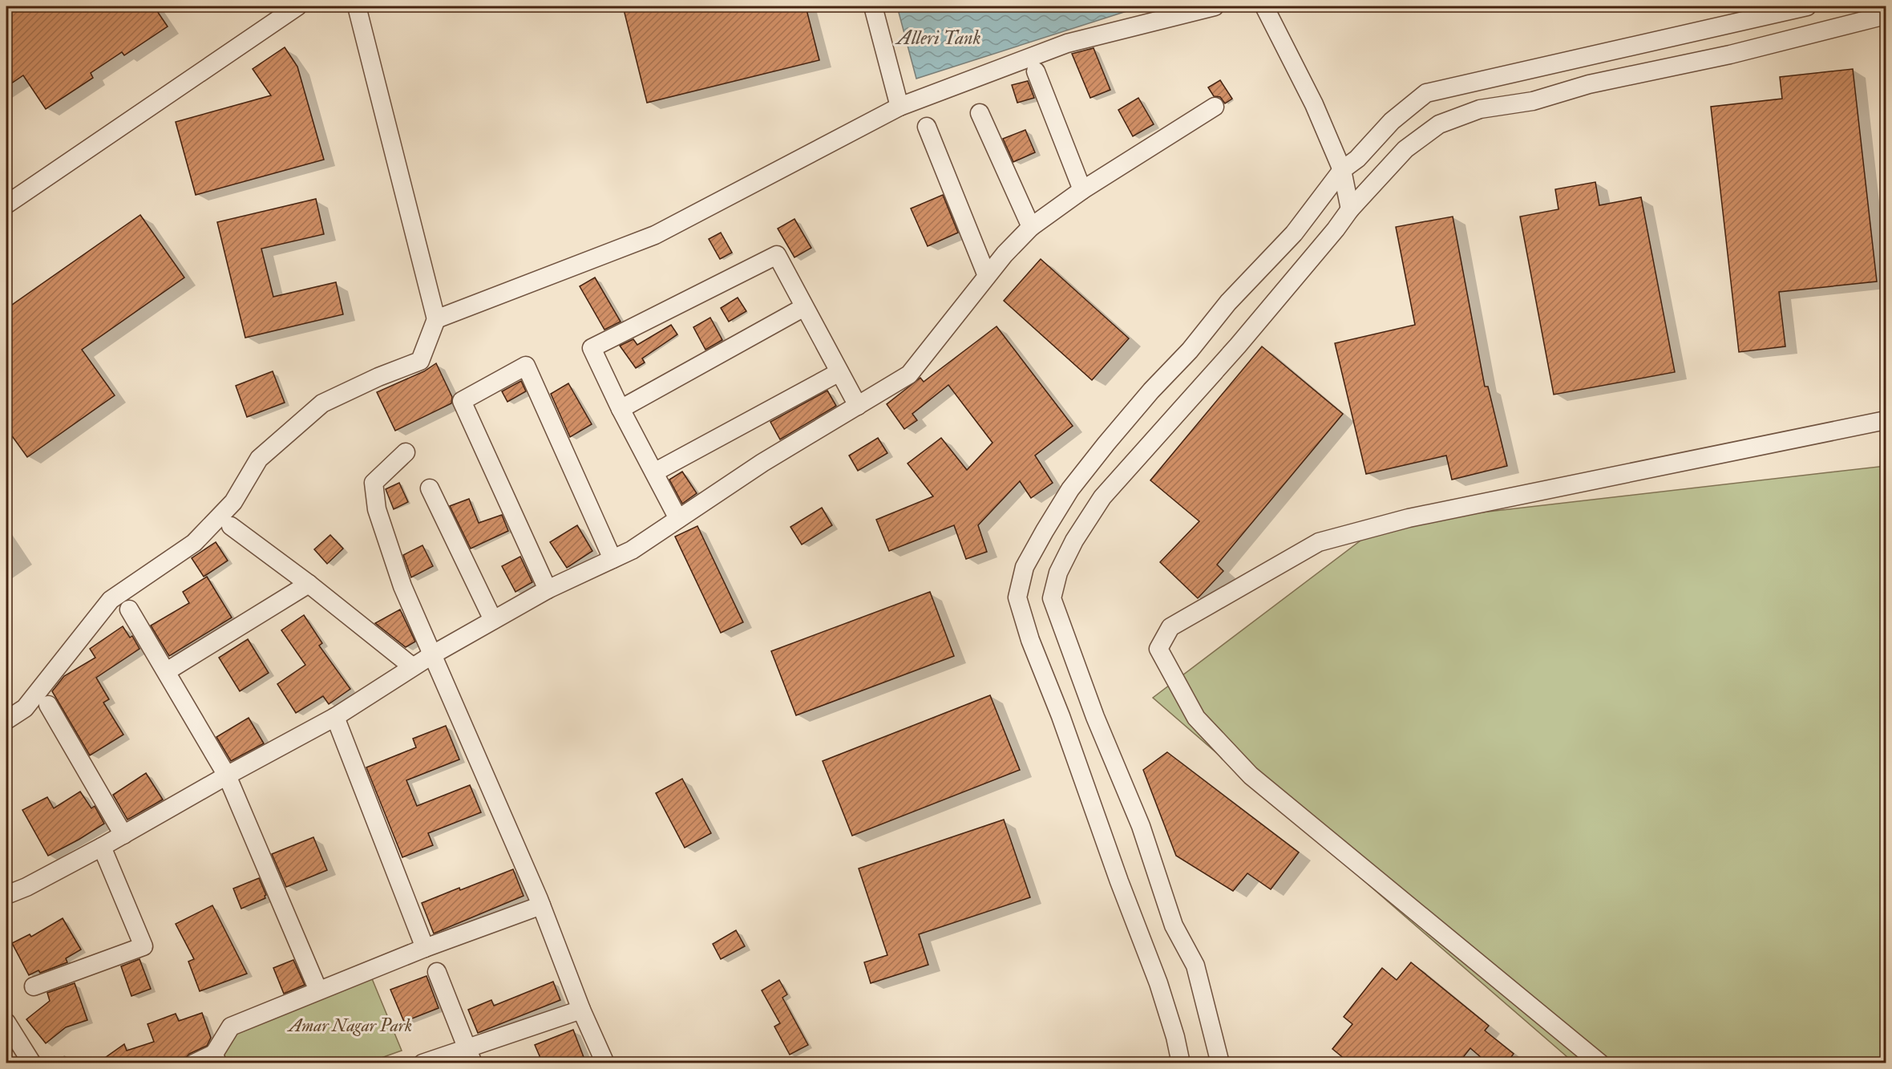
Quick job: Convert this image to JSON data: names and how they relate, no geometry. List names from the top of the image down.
{
  "water": ["Alleri Tank"],
  "parks": ["Amar Nagar Park"]
}
